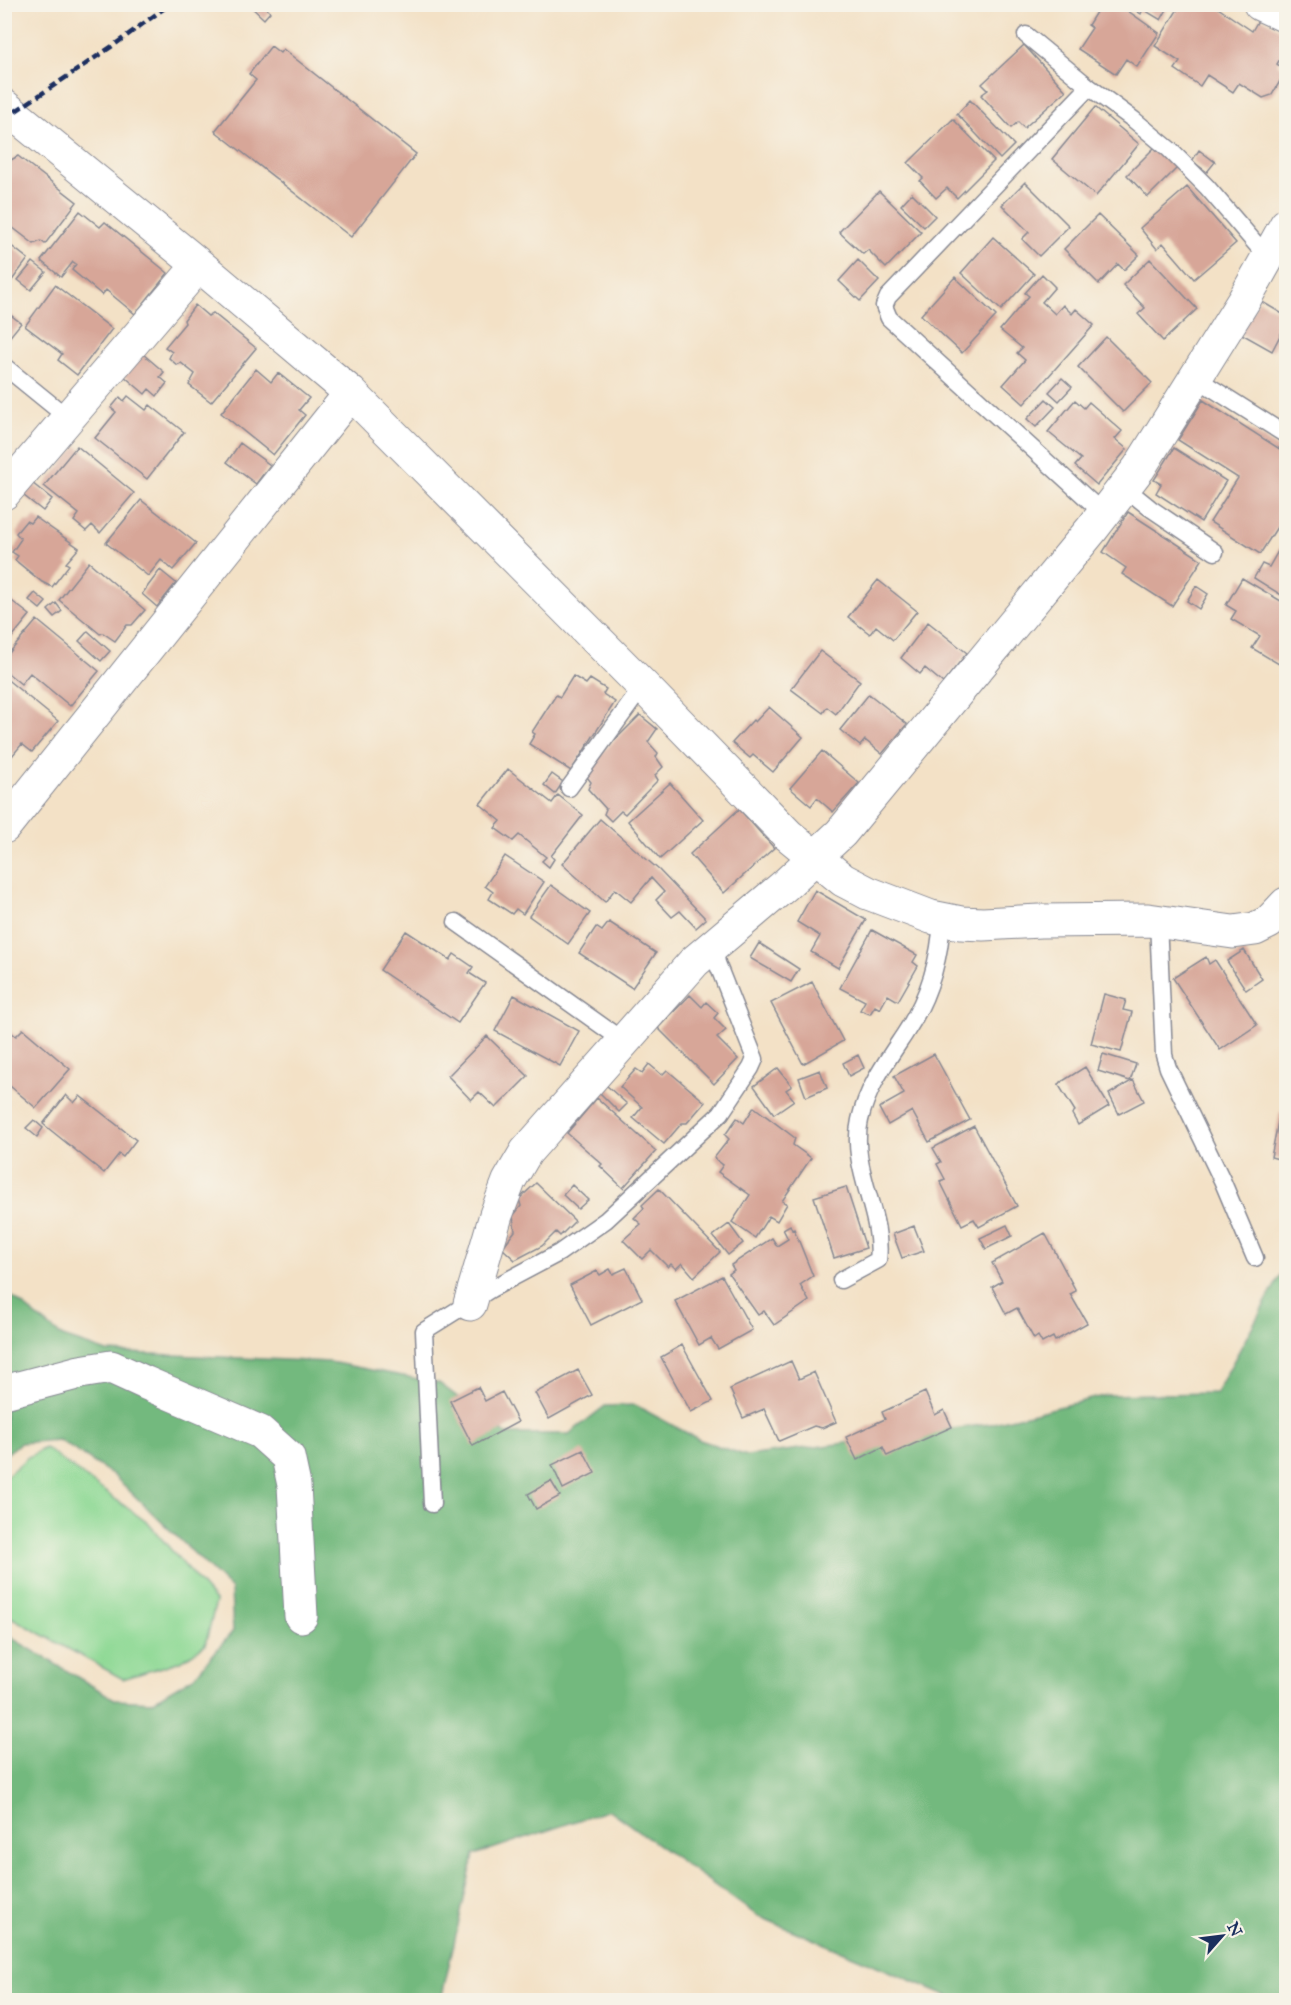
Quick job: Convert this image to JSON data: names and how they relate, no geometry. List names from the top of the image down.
{
  "north": "top right"
}
